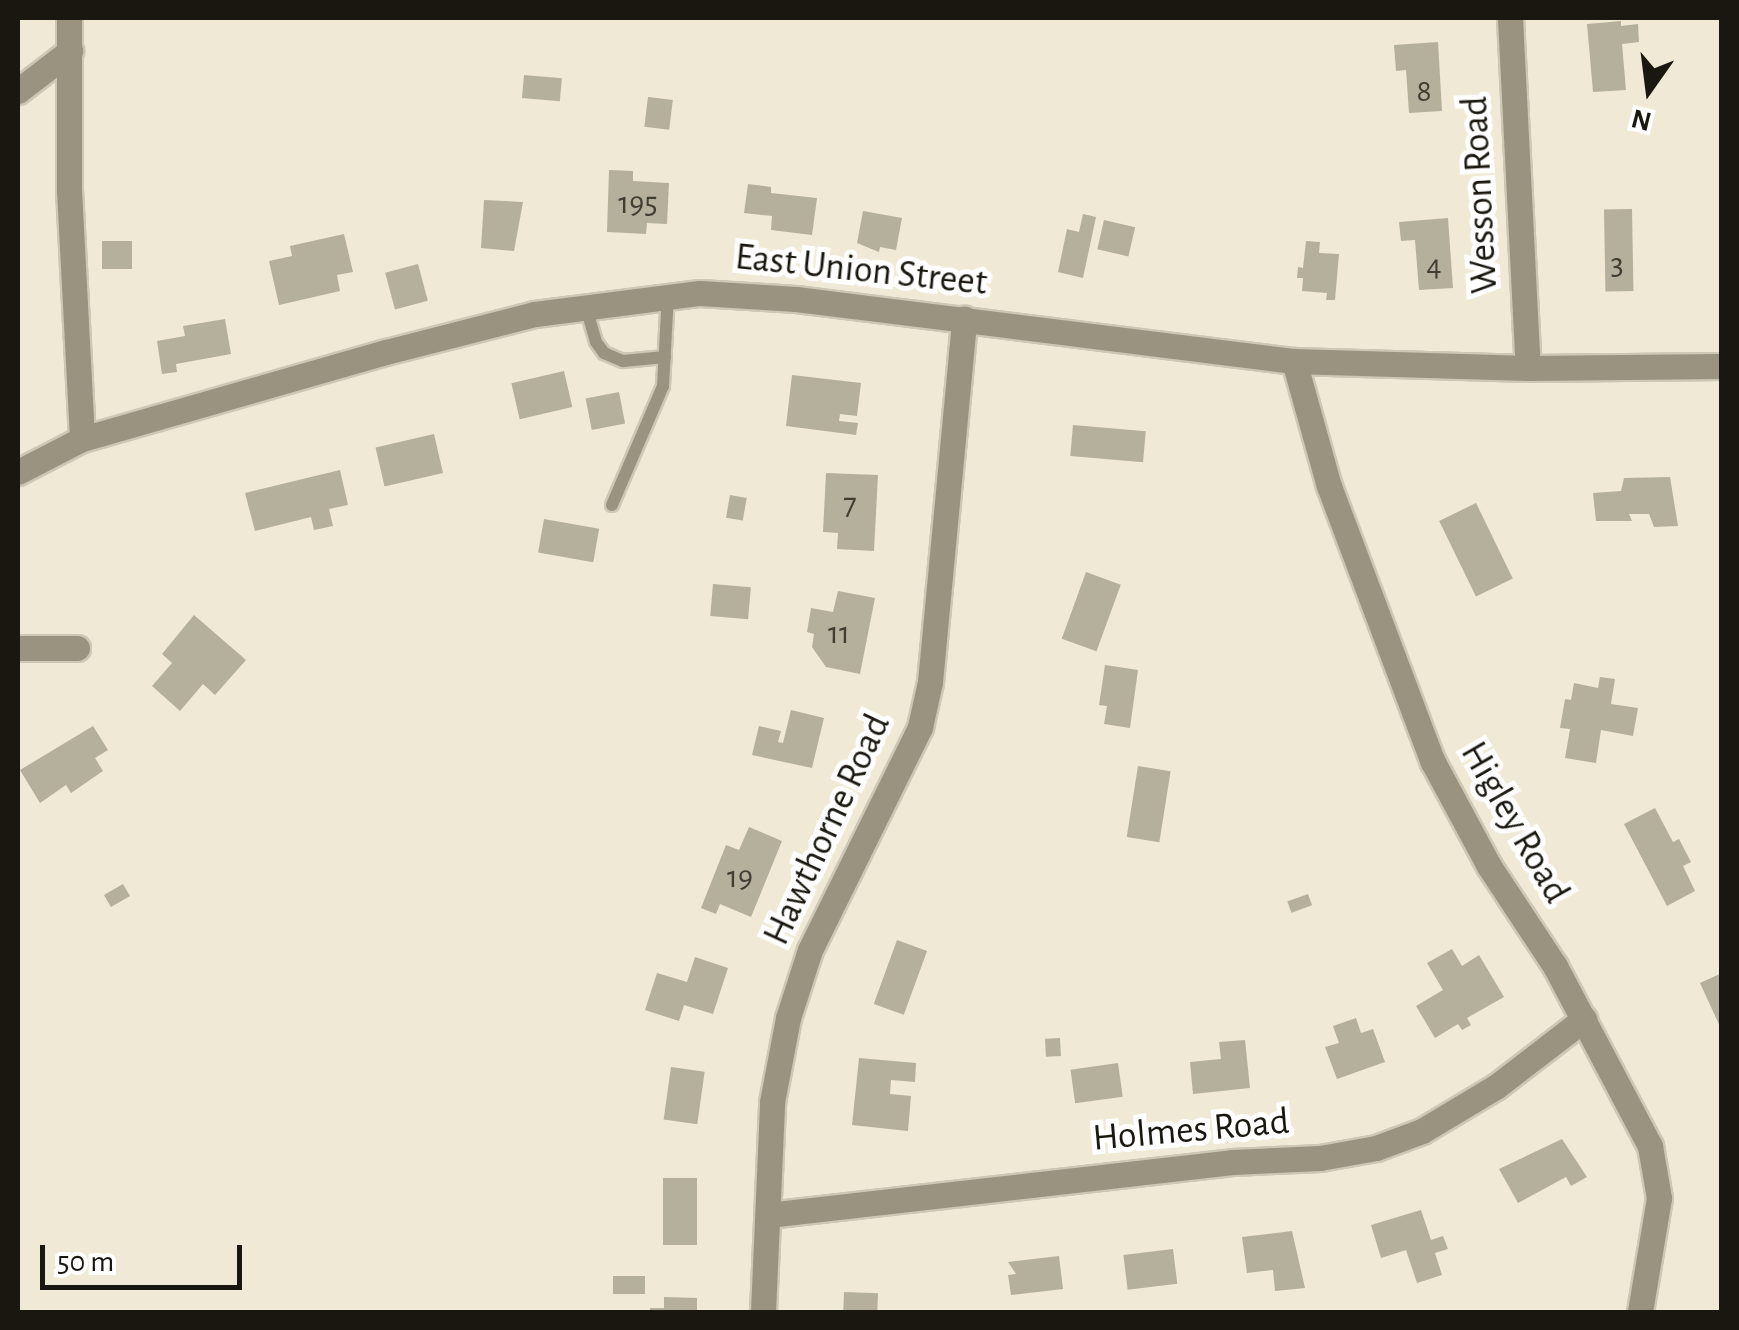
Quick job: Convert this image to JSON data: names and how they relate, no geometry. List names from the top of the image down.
{
  "streets": {
    "street": [
      "Wesson Road",
      "East Union Street",
      "Higley Road",
      "Hawthorne Road",
      "Holmes Road"
    ]
  },
  "crossings": [
    ["Wesson Road", "East Union Street"],
    ["East Union Street", "Higley Road"],
    ["East Union Street", "Hawthorne Road"],
    ["Higley Road", "Holmes Road"],
    ["Hawthorne Road", "Holmes Road"]
  ],
  "house_numbers": [
    "8",
    "195",
    "3",
    "4",
    "7",
    "11",
    "19"
  ],
  "scale_bar": "50 m",
  "north": "bottom"
}
